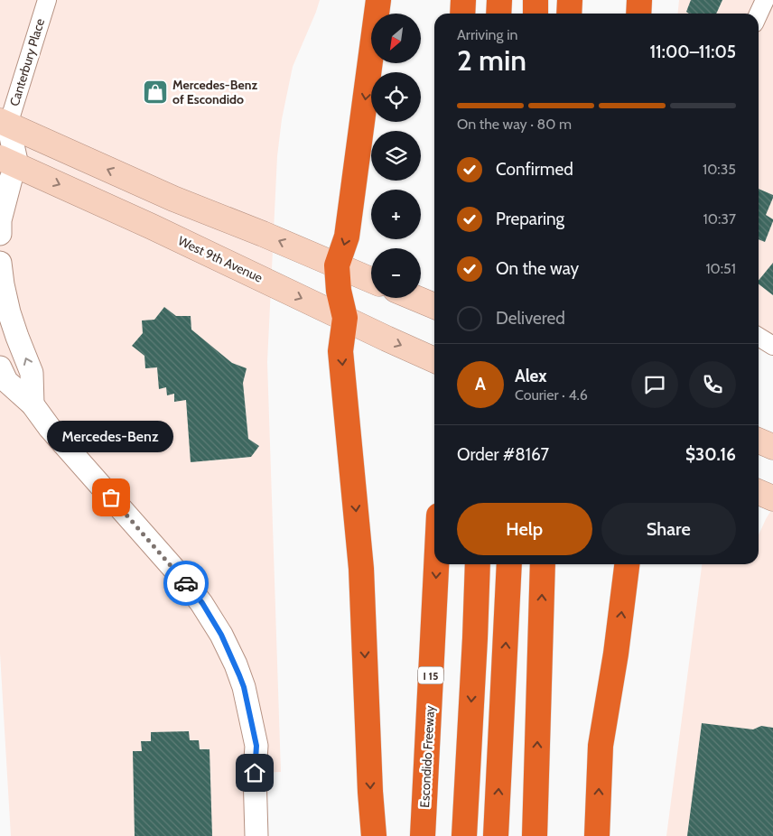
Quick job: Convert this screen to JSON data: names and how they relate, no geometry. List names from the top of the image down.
{
  "streets": {
    "highway": ["I 15", "Escondido Freeway"],
    "main road": ["West 9th Avenue"],
    "street": ["Canterbury Place"]
  },
  "places": {
    "shop": ["Mercedes-Benz of Escondido"],
    "other": ["Mercedes-Benz"]
  },
  "north": "bottom left",
  "page": {
    "map_buttons": ["+", "−"],
    "heading": ["2 min", "Arriving in", "11:00–11:05"],
    "panel": [
      "Alex",
      "Courier · 4.6",
      "Order #8167",
      "$30.16"
    ],
    "bar": "On the way · 80 m",
    "list": [
      ["Confirmed", "10:35"],
      ["Preparing", "10:37"],
      ["On the way", "10:51"],
      "Delivered"
    ],
    "round": "A",
    "bubble": "Mercedes-Benz",
    "buttons": ["Help", "Share"]
  }
}
